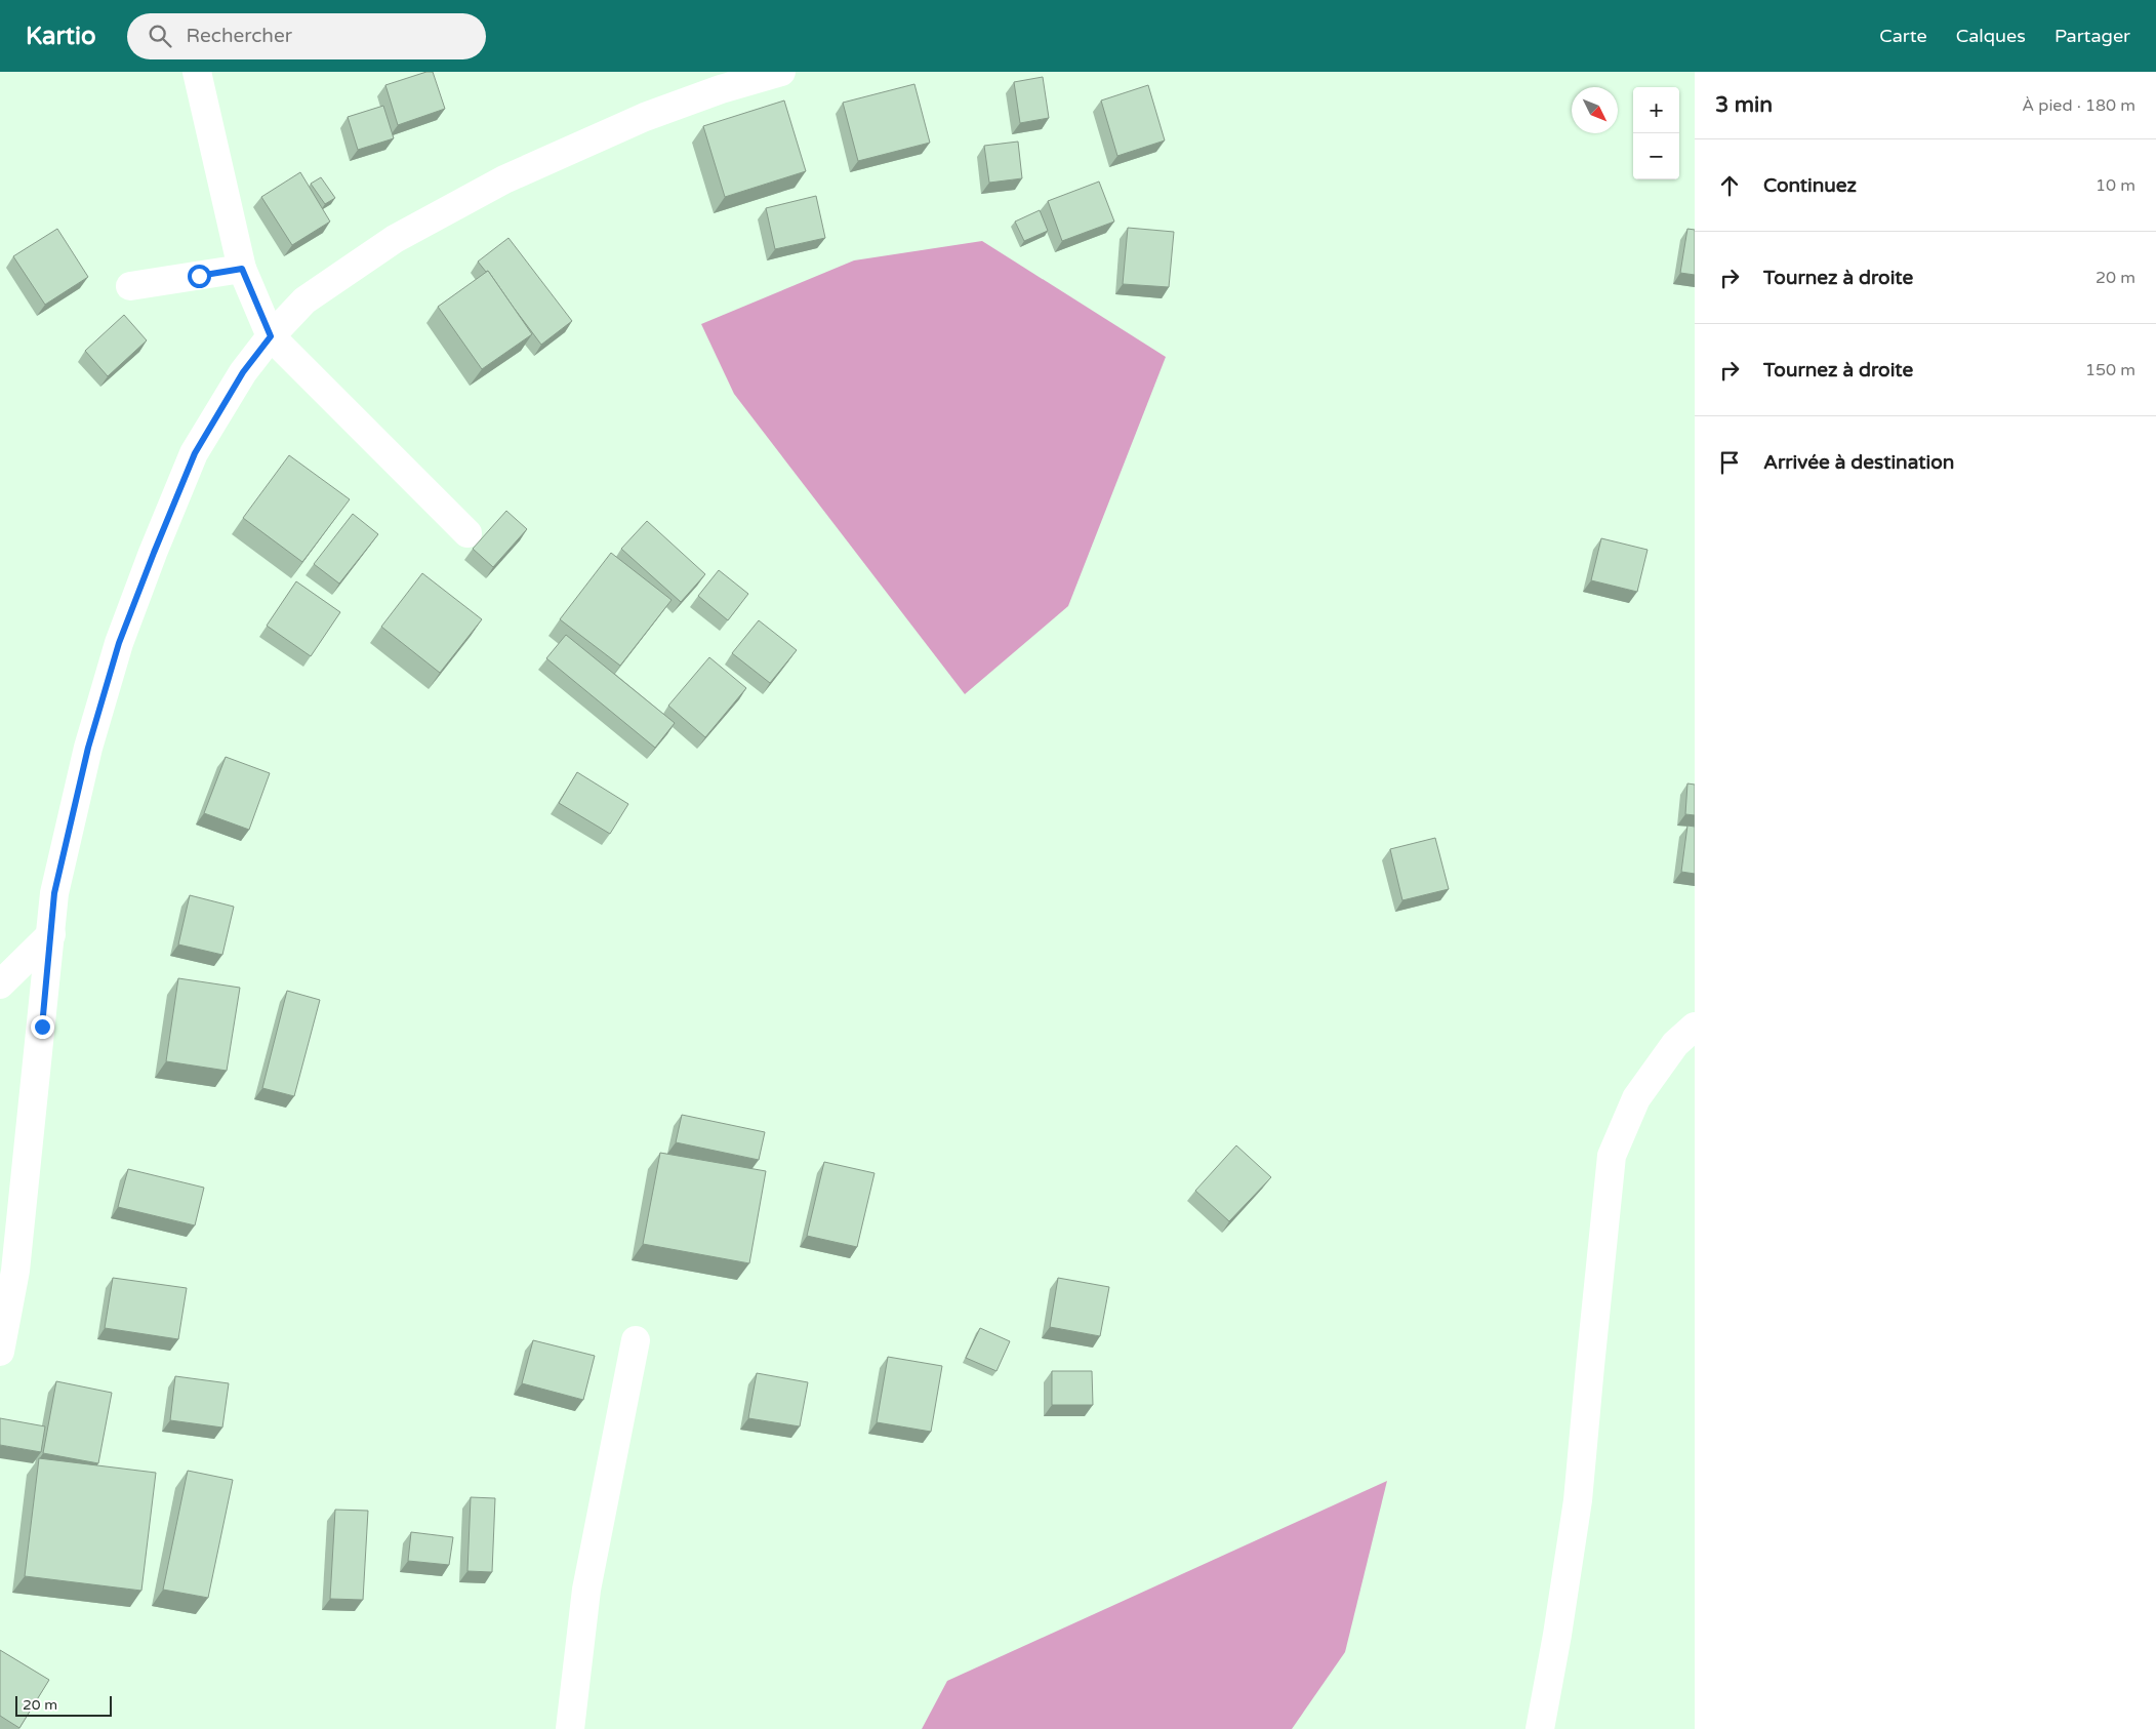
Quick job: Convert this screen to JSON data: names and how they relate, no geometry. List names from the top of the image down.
{
  "scale_bar": "20 m",
  "north": "bottom right",
  "page": {
    "header": "Kartio",
    "search": "Rechercher",
    "nav": ["Carte", "Calques", "Partager"],
    "heading": ["3 min", "À pied · 180 m"],
    "map_buttons": ["+", "−"],
    "list": [
      ["Continuez", "10 m"],
      ["Tournez à droite", "20 m"],
      ["Tournez à droite", "150 m"],
      "Arrivée à destination"
    ],
    "scale": "20 m"
  }
}
